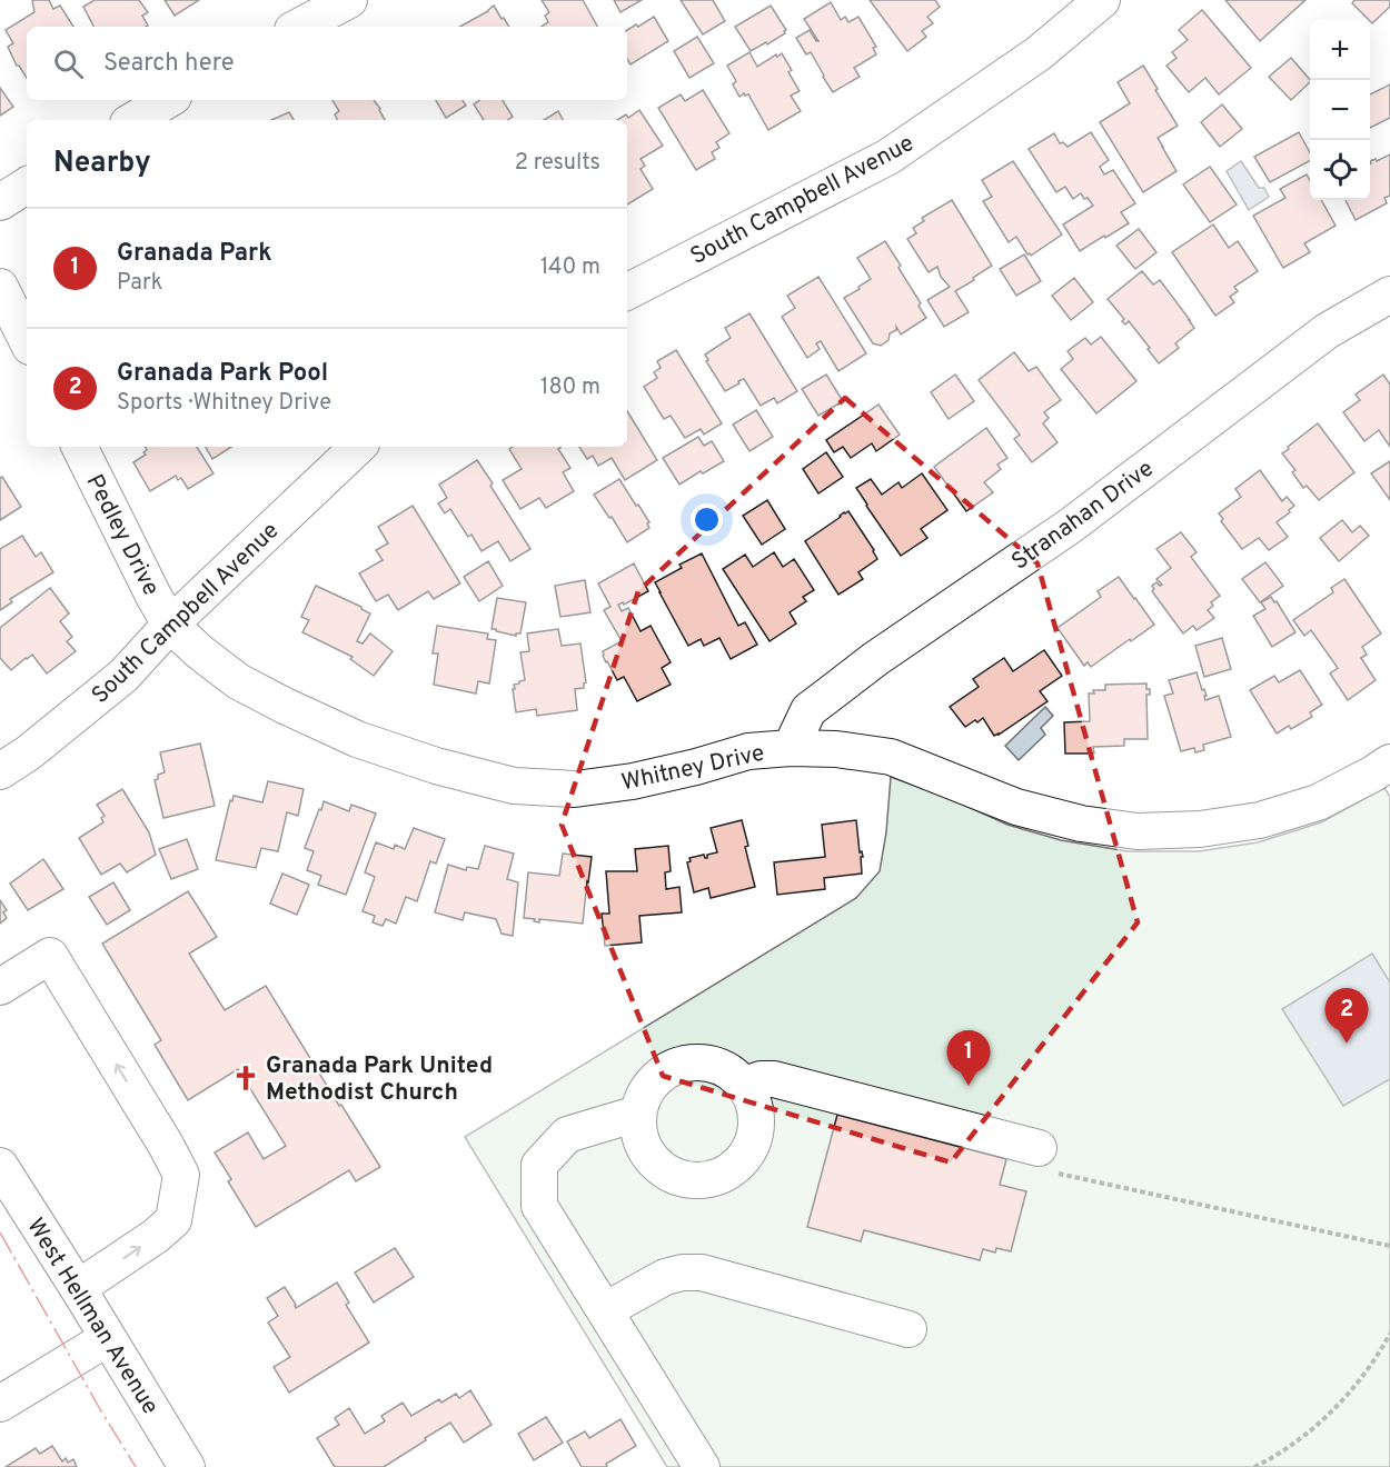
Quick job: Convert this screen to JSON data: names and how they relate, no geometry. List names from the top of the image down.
{
  "streets": {
    "street": [
      "South Campbell Avenue",
      "Stranahan Drive",
      "Pedley Drive",
      "Whitney Drive",
      "West Hellman Avenue"
    ]
  },
  "crossings": [
    ["South Campbell Avenue", "Pedley Drive"],
    ["South Campbell Avenue", "Whitney Drive"],
    ["Stranahan Drive", "Whitney Drive"],
    ["Pedley Drive", "Whitney Drive"]
  ],
  "places": {
    "church": ["Granada Park United Methodist Church"]
  },
  "page": {
    "map_buttons": ["+", "−"],
    "search": "Search here",
    "heading": ["Nearby", "2 results"],
    "list": [
      {
        "mark": "1",
        "name": "Granada Park",
        "note": "Park",
        "value": "140 m"
      },
      {
        "mark": "2",
        "name": "Granada Park Pool",
        "note": "Sports · Whitney Drive",
        "value": "180 m"
      }
    ],
    "pins": ["2", "1"]
  }
}
